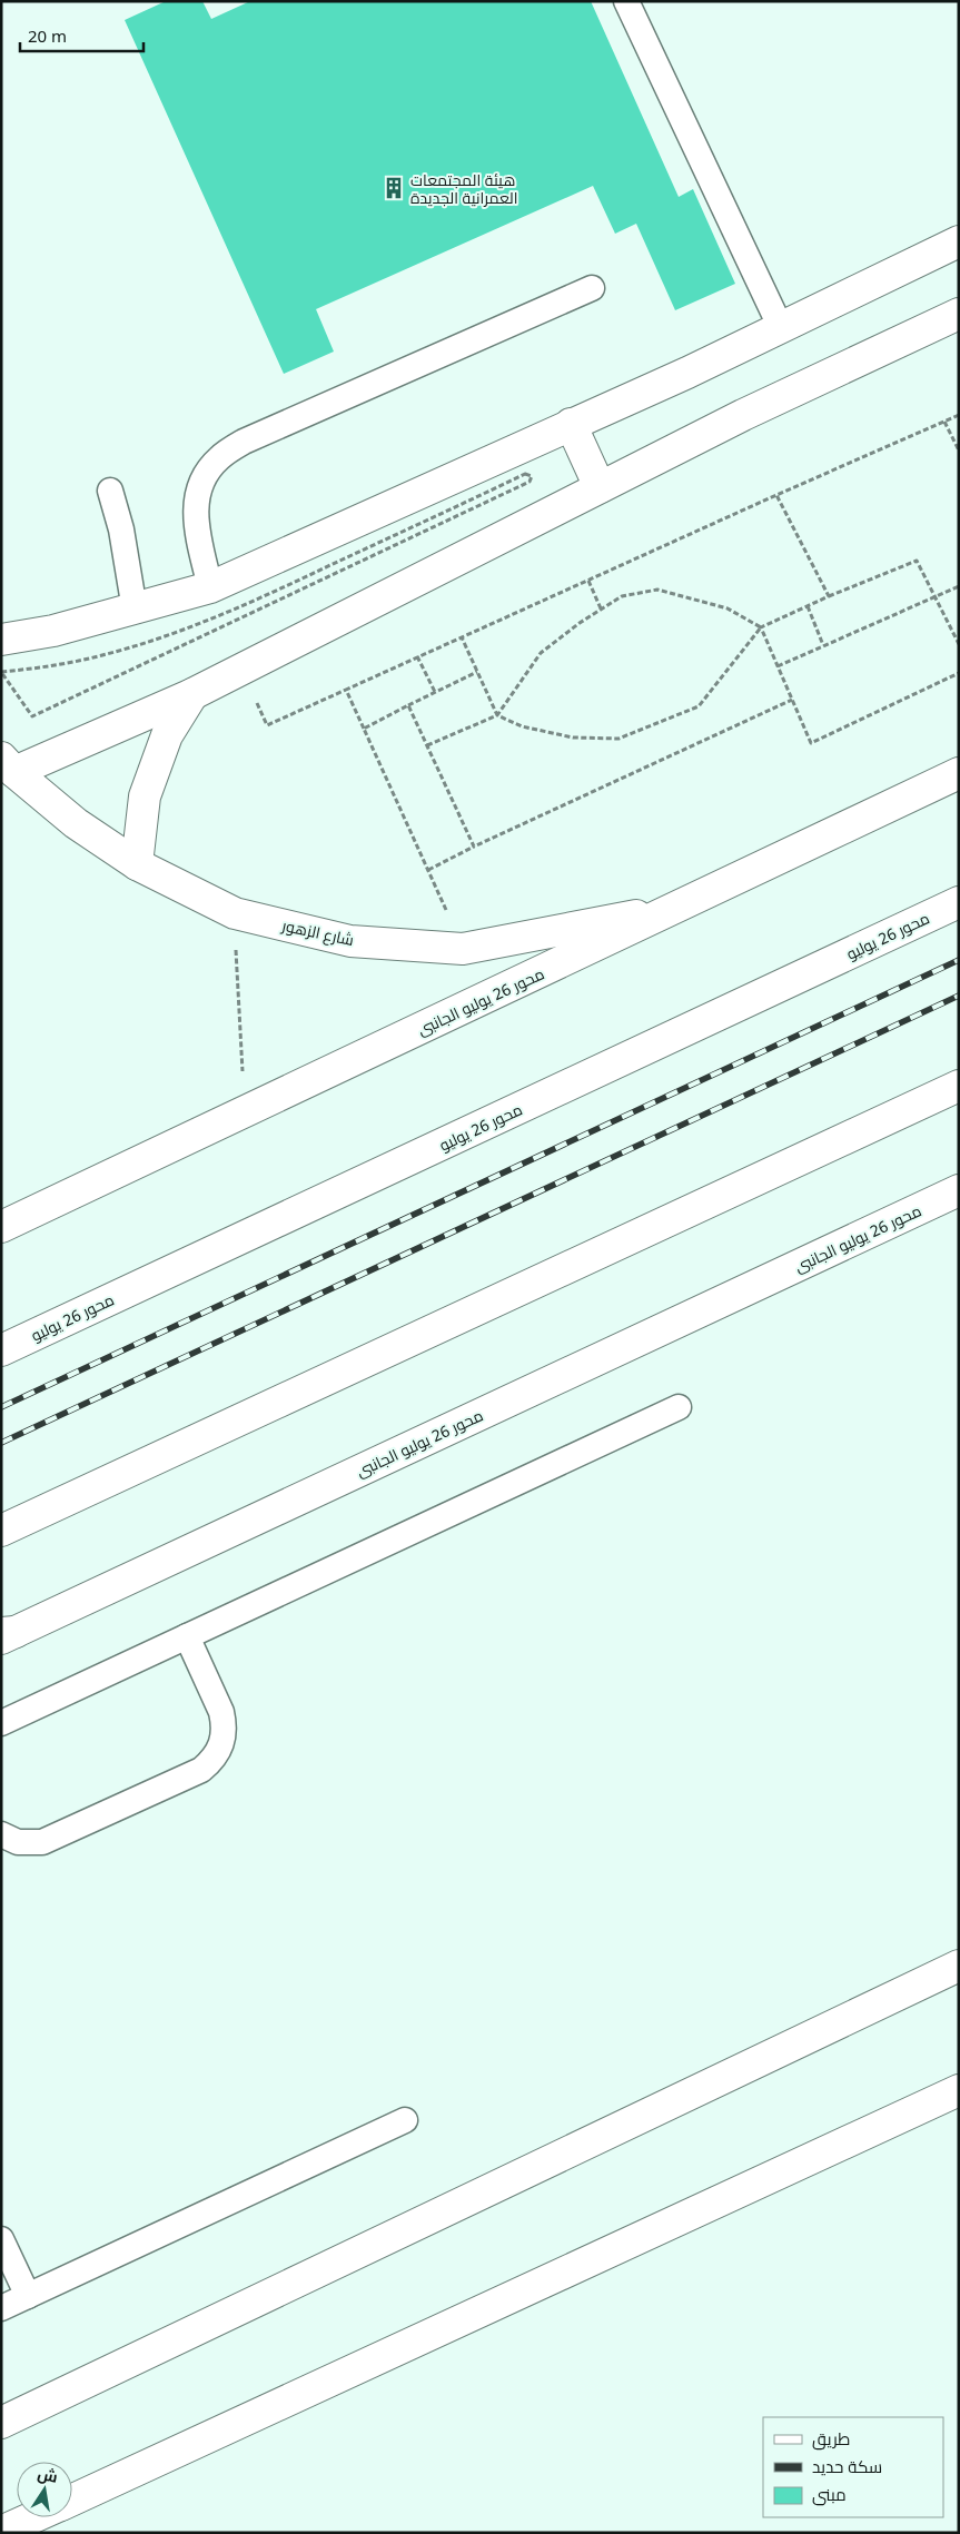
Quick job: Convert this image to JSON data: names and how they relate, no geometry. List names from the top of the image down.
{
  "streets": {
    "main road": ["شارع الزهور", "محور 26 يوليو", "محور 26 يوليو الجانبى"]
  },
  "crossings": [
    ["شارع الزهور", "محور 26 يوليو الجانبى"]
  ],
  "places": {
    "building": ["هيئة المجتمعات العمرانية الجديدة"]
  },
  "legend": ["طريق", "سكة حديد", "مبنى"],
  "scale_bar": "20 m",
  "north": "top"
}
